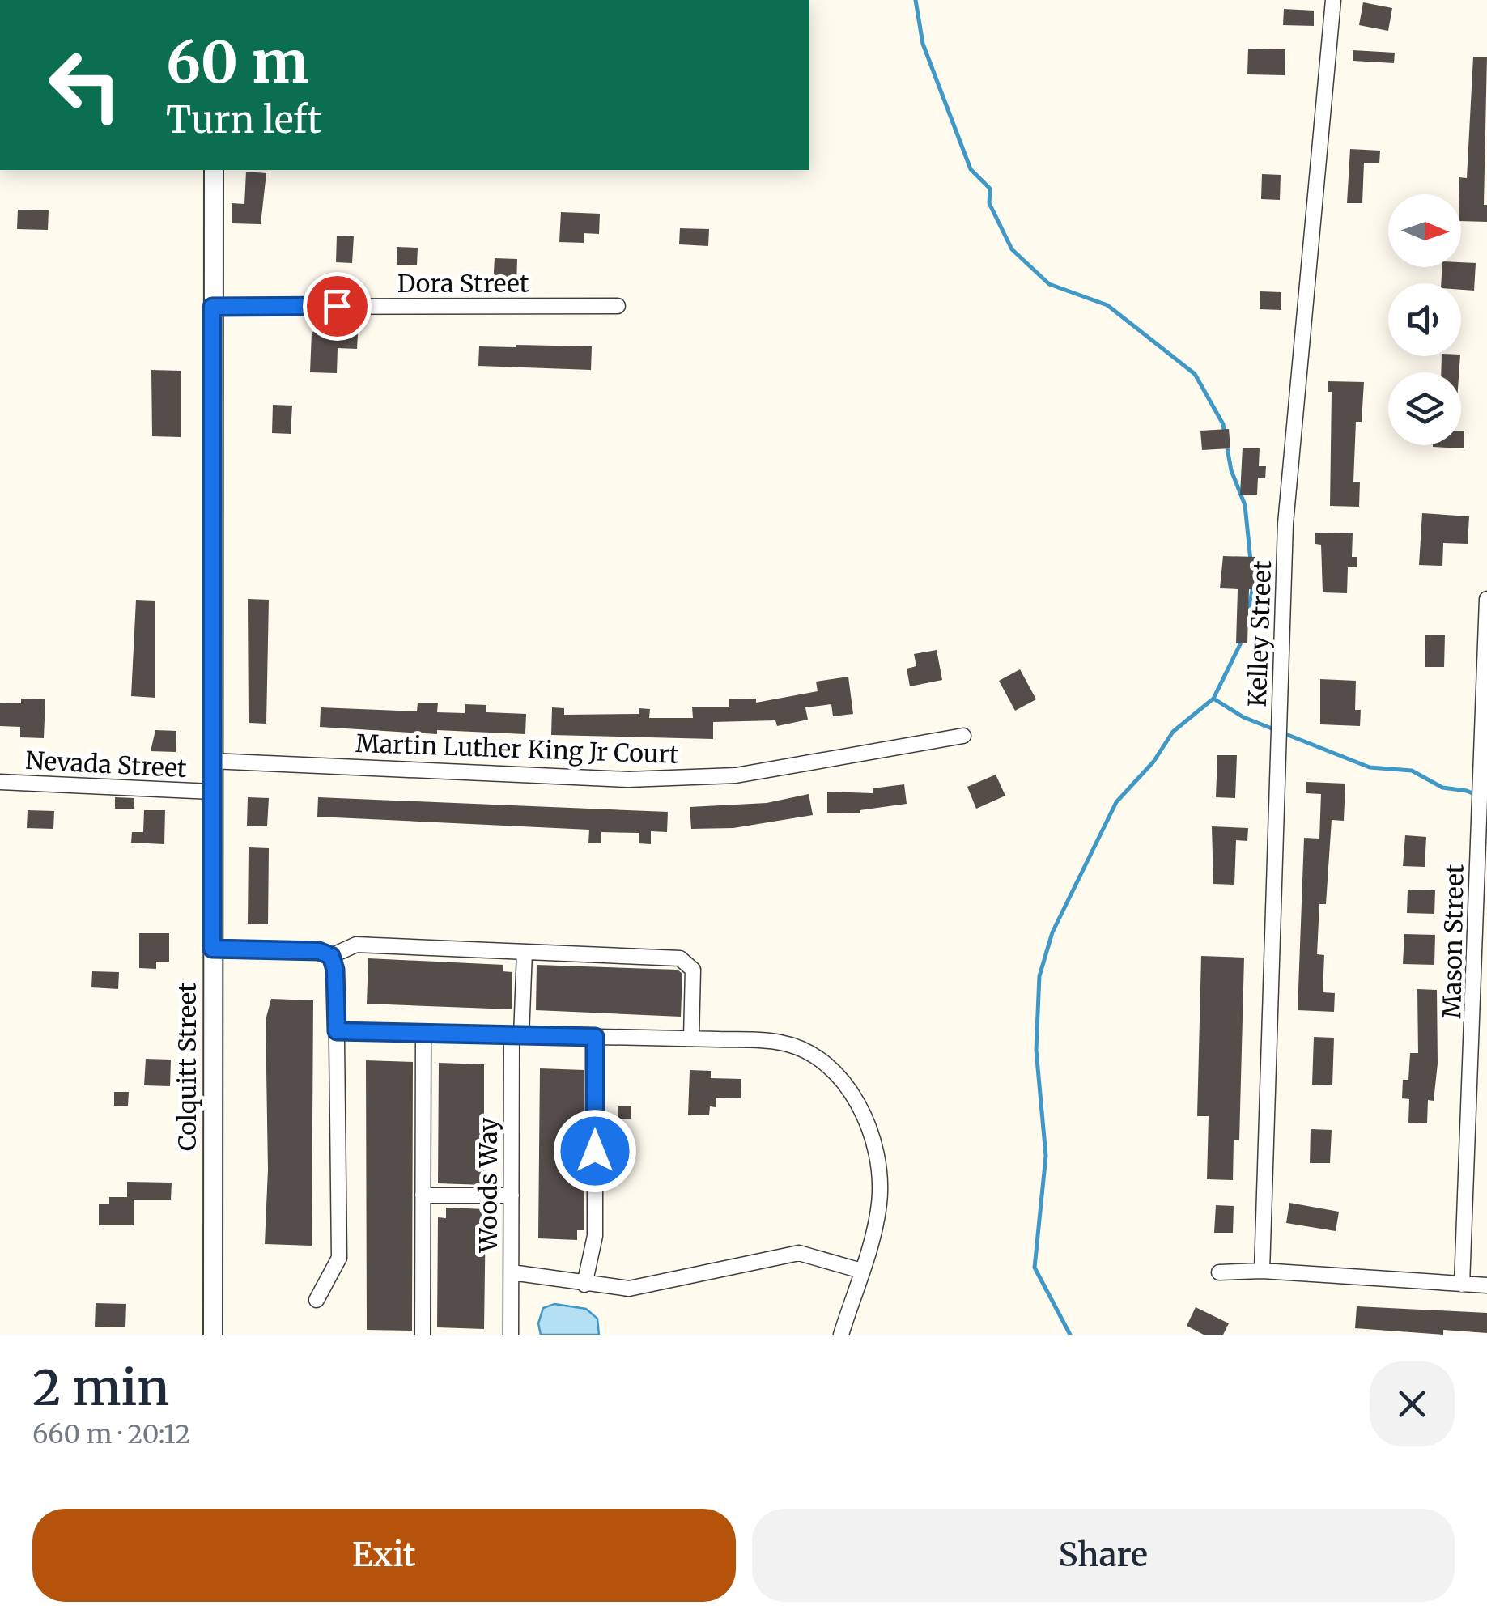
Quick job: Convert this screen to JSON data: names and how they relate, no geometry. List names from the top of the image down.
{
  "streets": {
    "street": [
      "Dora Street",
      "Kelley Street",
      "Martin Luther King Jr Court",
      "Nevada Street",
      "Mason Street",
      "Colquitt Street",
      "Woods Way"
    ]
  },
  "crossings": [
    ["Dora Street", "Colquitt Street"],
    ["Martin Luther King Jr Court", "Colquitt Street"],
    ["Nevada Street", "Colquitt Street"]
  ],
  "north": "right",
  "page": {
    "turn": ["60 m", "Turn left"],
    "heading": ["2 min", "660 m · 20:12"],
    "buttons": ["Exit", "Share"]
  }
}
